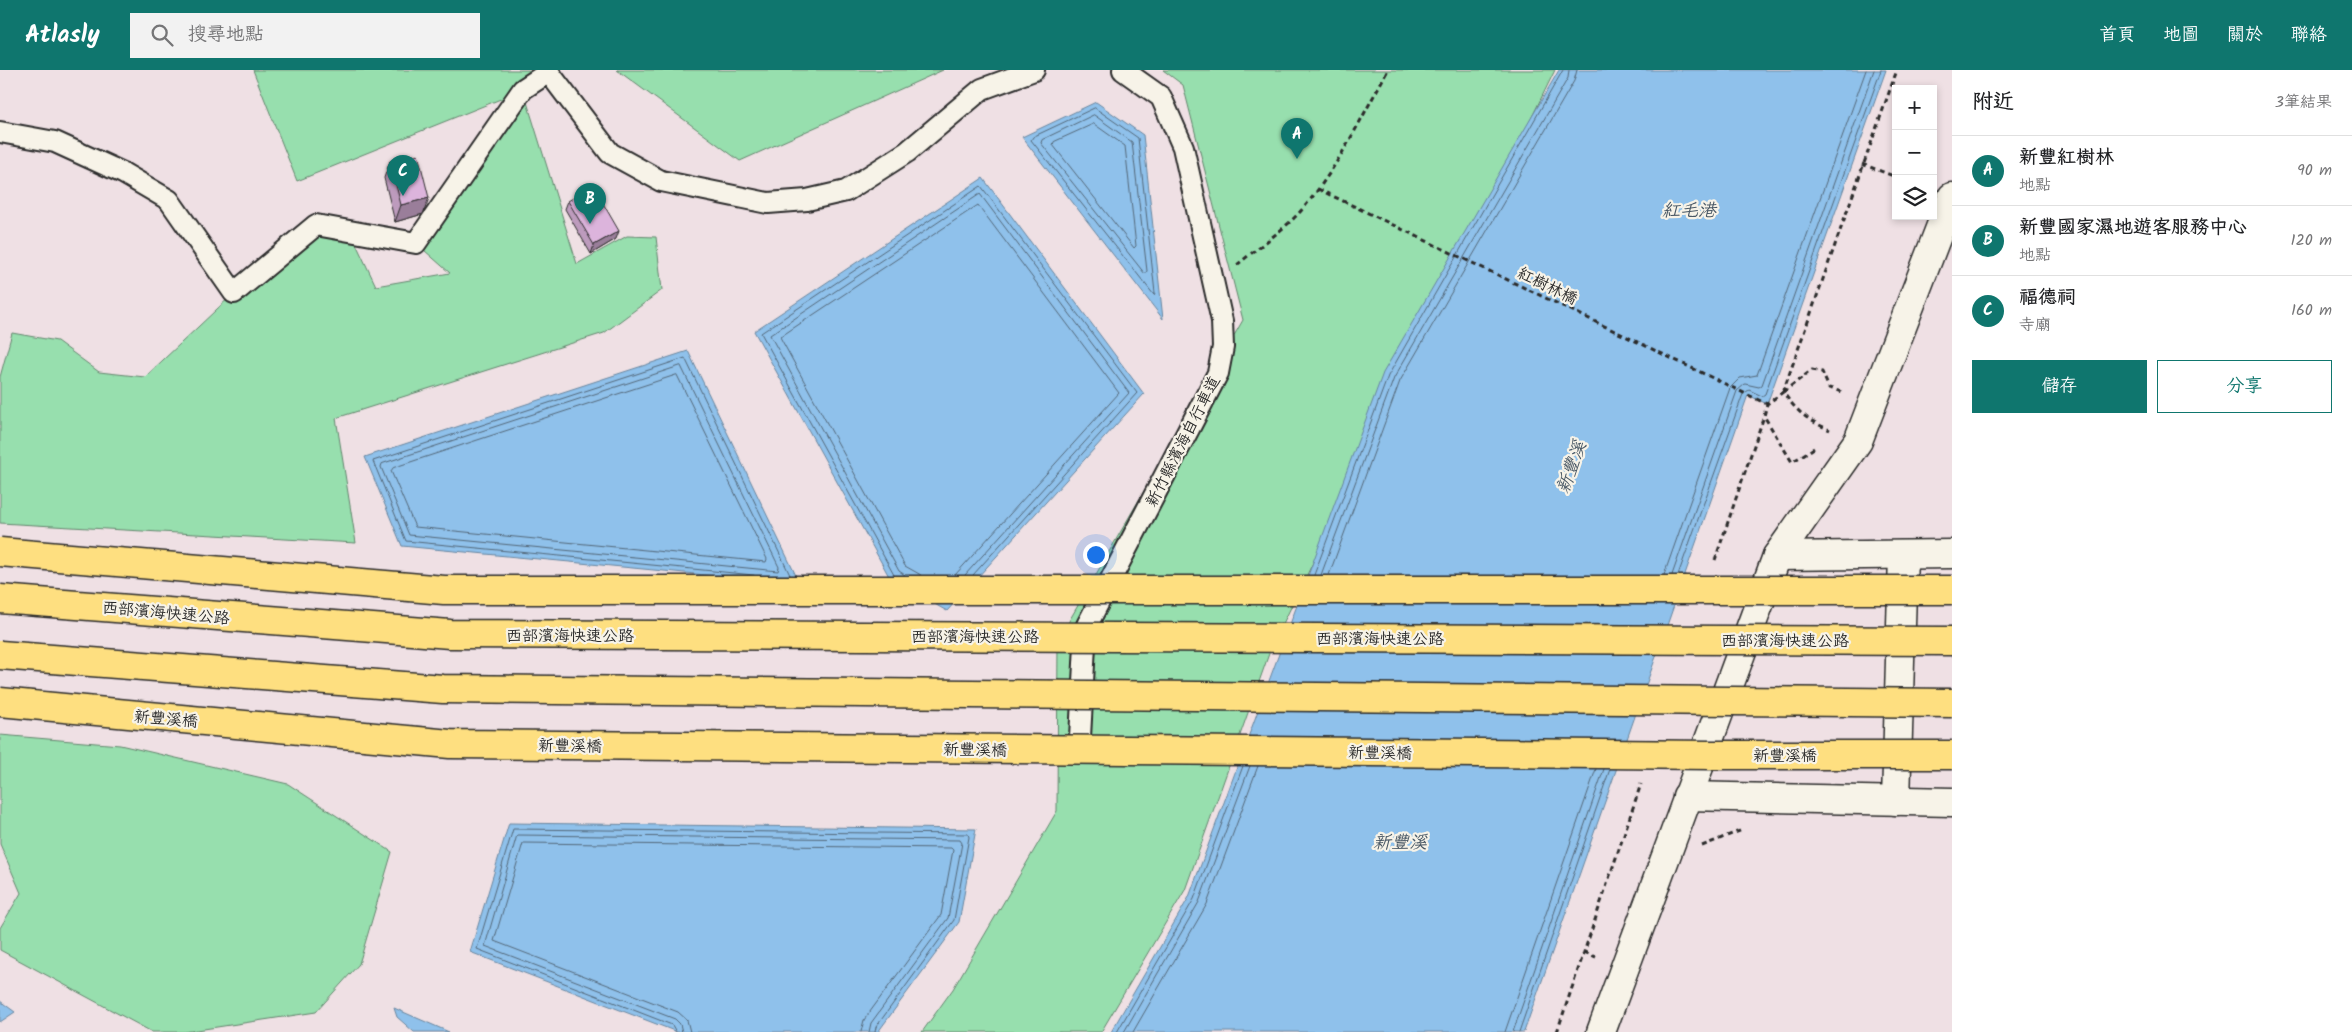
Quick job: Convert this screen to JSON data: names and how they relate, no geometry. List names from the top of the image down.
{
  "streets": {
    "main road": ["西部濱海快速公路", "新豐溪橋"],
    "lane": ["新竹縣濱海自行車道"],
    "path": ["紅樹林橋"]
  },
  "water": ["紅毛港", "新豐溪"],
  "page": {
    "header": "Atlasly",
    "search": "搜尋地點",
    "nav": [
      "首頁",
      "地圖",
      "關於",
      "聯絡"
    ],
    "heading": ["附近", "3筆結果"],
    "map_buttons": ["+", "−"],
    "pins": ["A", "C", "B"],
    "list": [
      {
        "mark": "A",
        "name": "新豐紅樹林",
        "note": "地點",
        "value": "90 m"
      },
      {
        "mark": "B",
        "name": "新豐國家濕地遊客服務中心",
        "note": "地點",
        "value": "120 m"
      },
      {
        "mark": "C",
        "name": "福德祠",
        "note": "寺廟",
        "value": "160 m"
      }
    ],
    "buttons": ["儲存", "分享"]
  }
}
